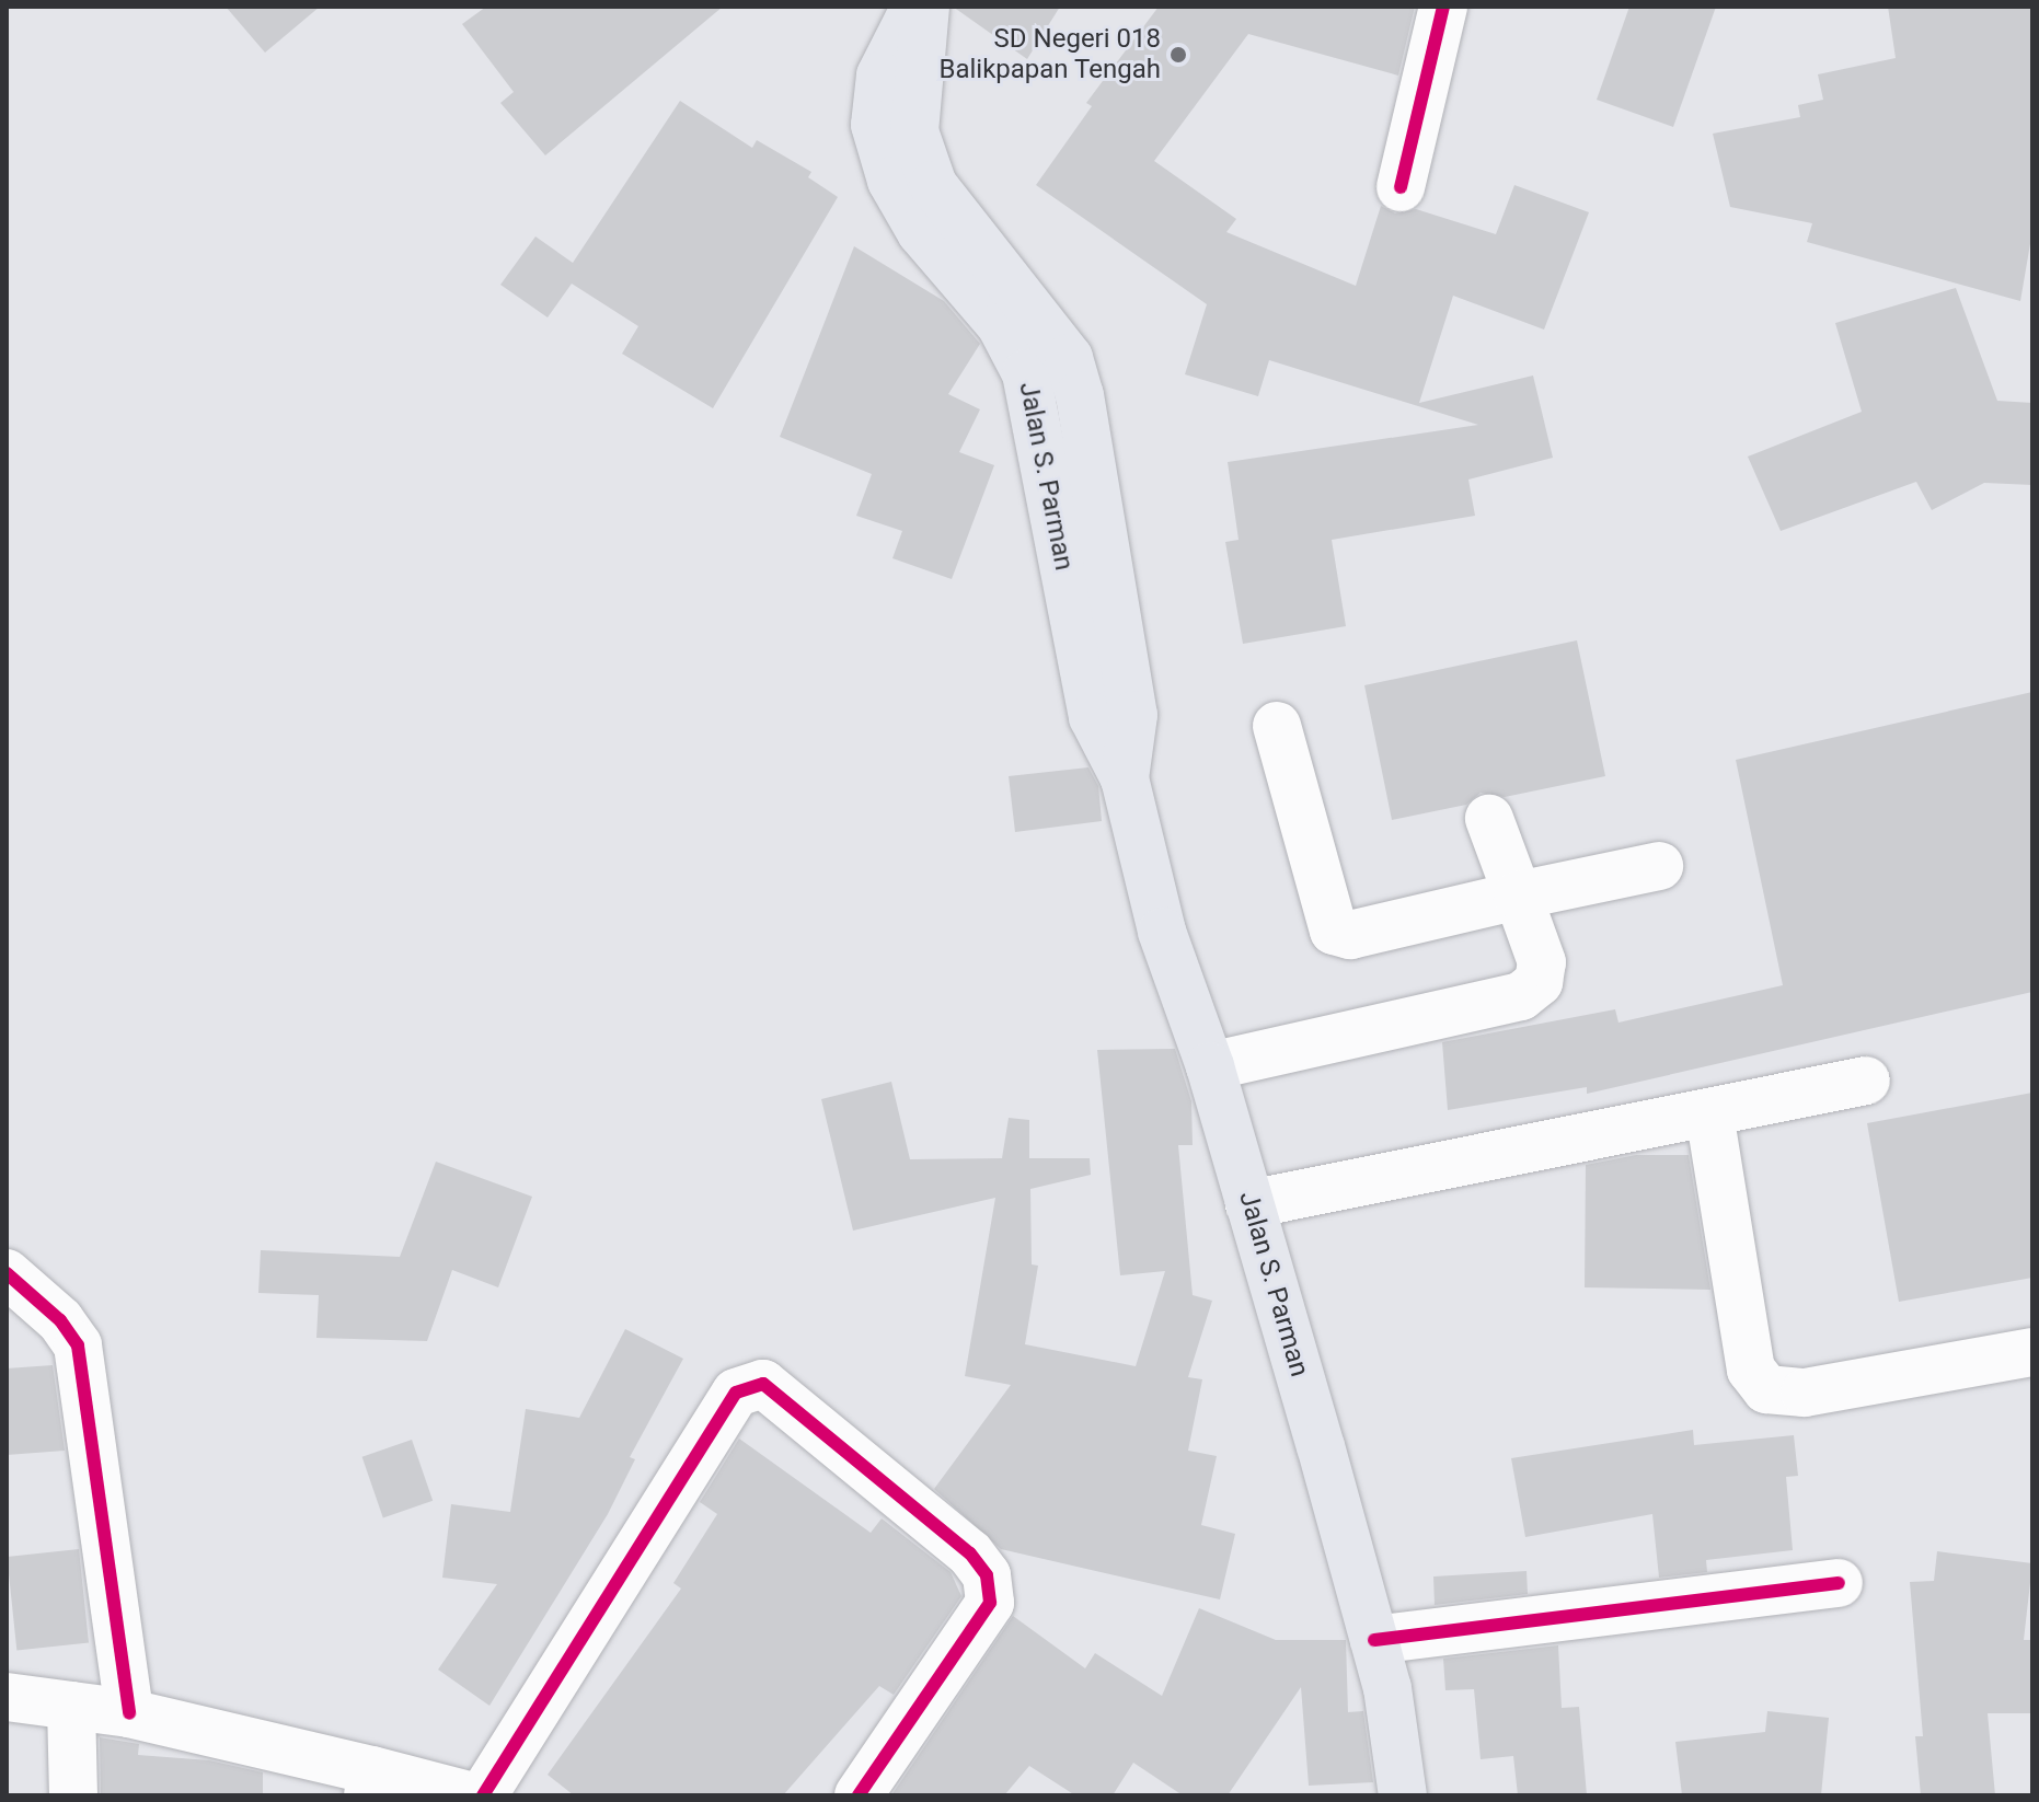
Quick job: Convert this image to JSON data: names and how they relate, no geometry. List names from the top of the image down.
{
  "streets": {
    "main road": ["Jalan S. Parman"]
  },
  "places": ["SD Negeri 018 Balikpapan Tengah"]
}
